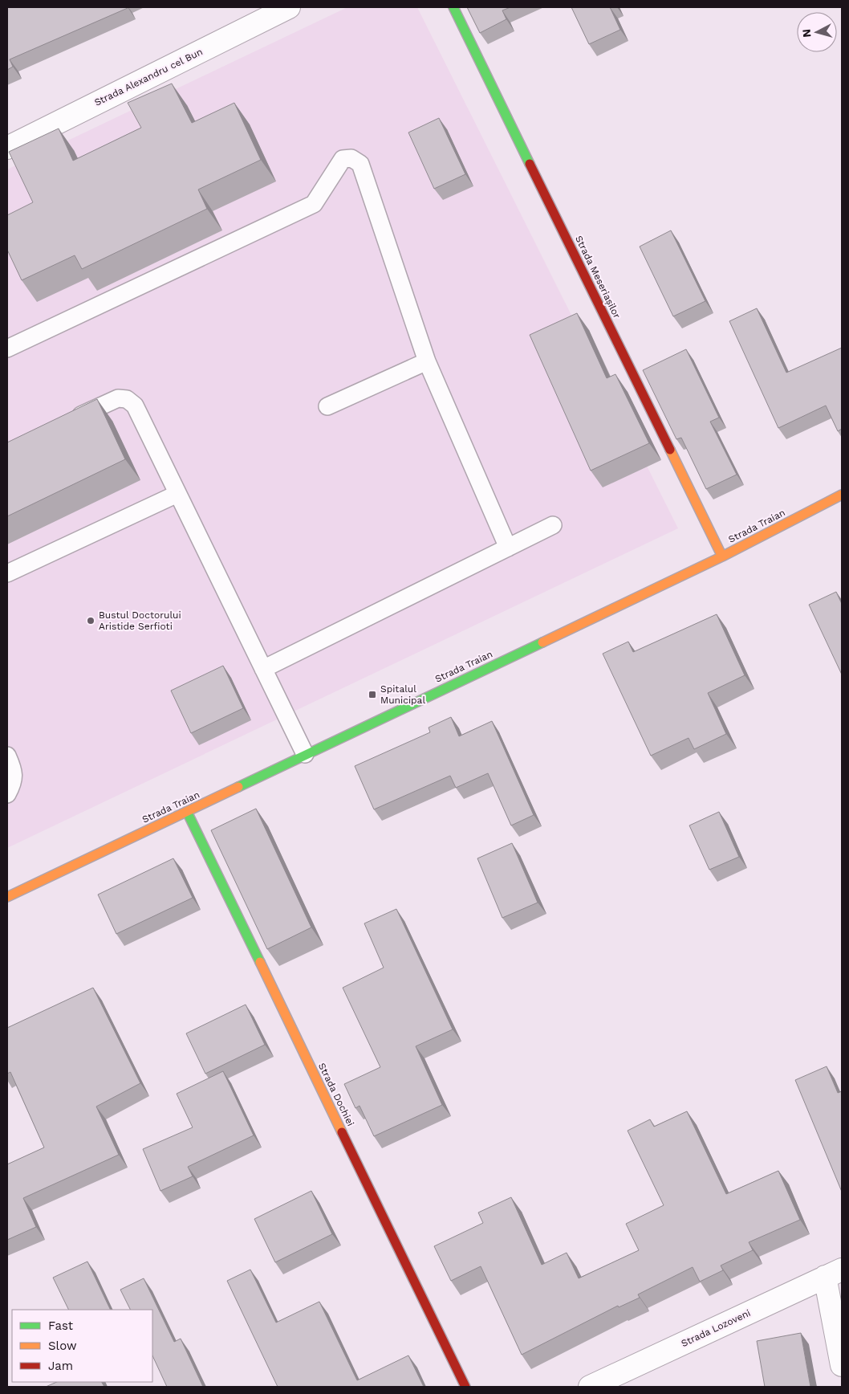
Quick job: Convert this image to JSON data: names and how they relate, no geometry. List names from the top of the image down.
{
  "streets": {
    "street": [
      "Strada Alexandru cel Bun",
      "Strada Meseriașilor",
      "Strada Traian",
      "Strada Dochiei",
      "Strada Lozoveni"
    ]
  },
  "crossings": [
    ["Strada Meseriașilor", "Strada Traian"],
    ["Strada Traian", "Strada Dochiei"]
  ],
  "places": {
    "other": ["Bustul Doctorului Aristide Serfioti"],
    "transit": ["Spitalul Municipal"]
  },
  "legend": ["Fast", "Slow", "Jam"],
  "north": "left"
}
